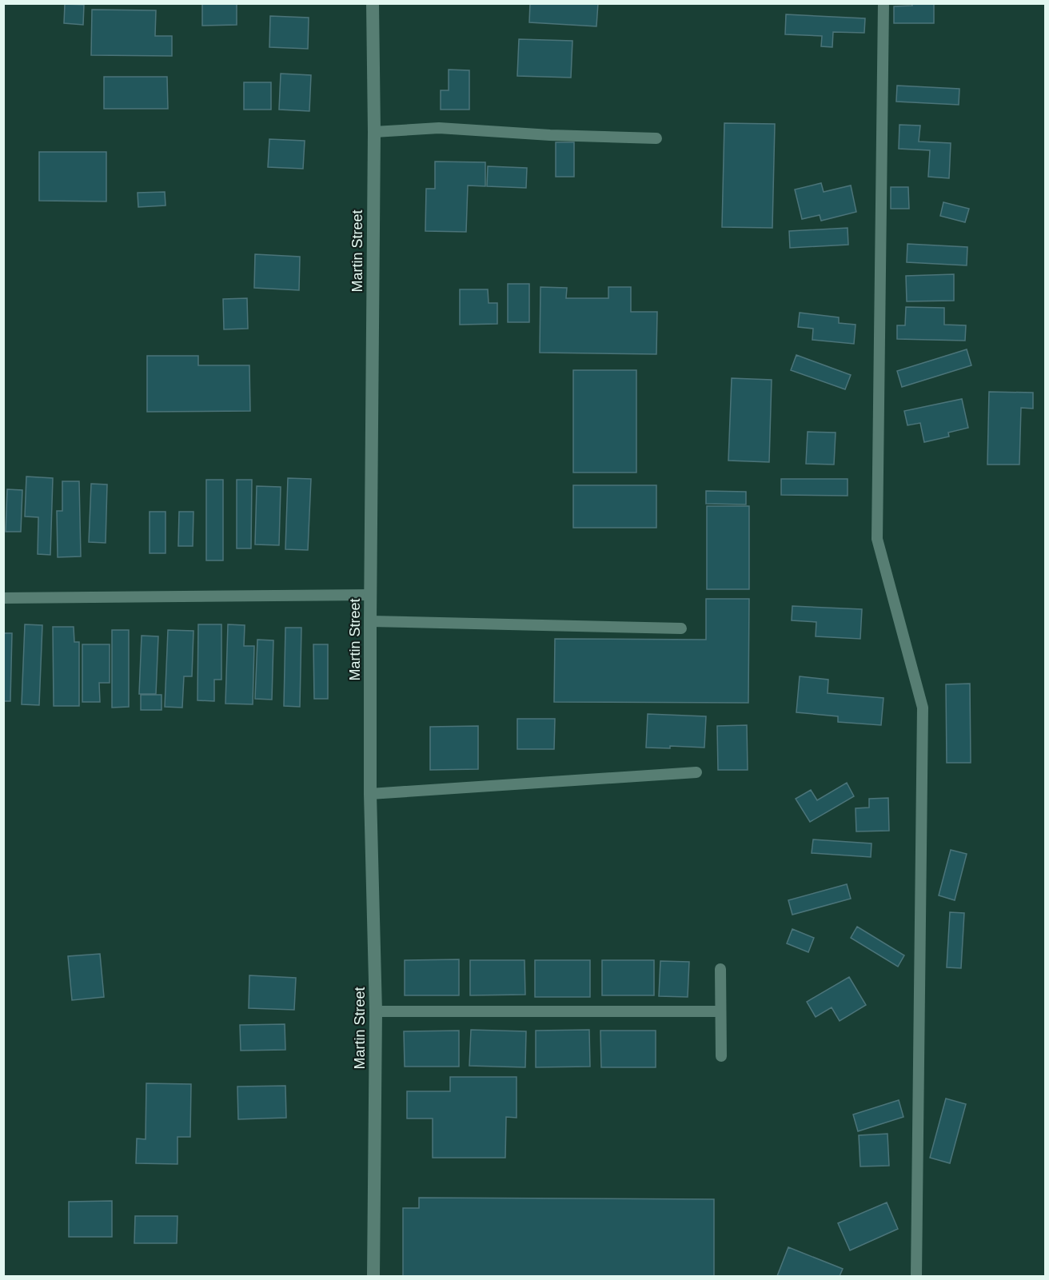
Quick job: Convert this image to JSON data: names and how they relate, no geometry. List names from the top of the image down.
{
  "streets": {
    "street": ["Martin Street"]
  }
}
